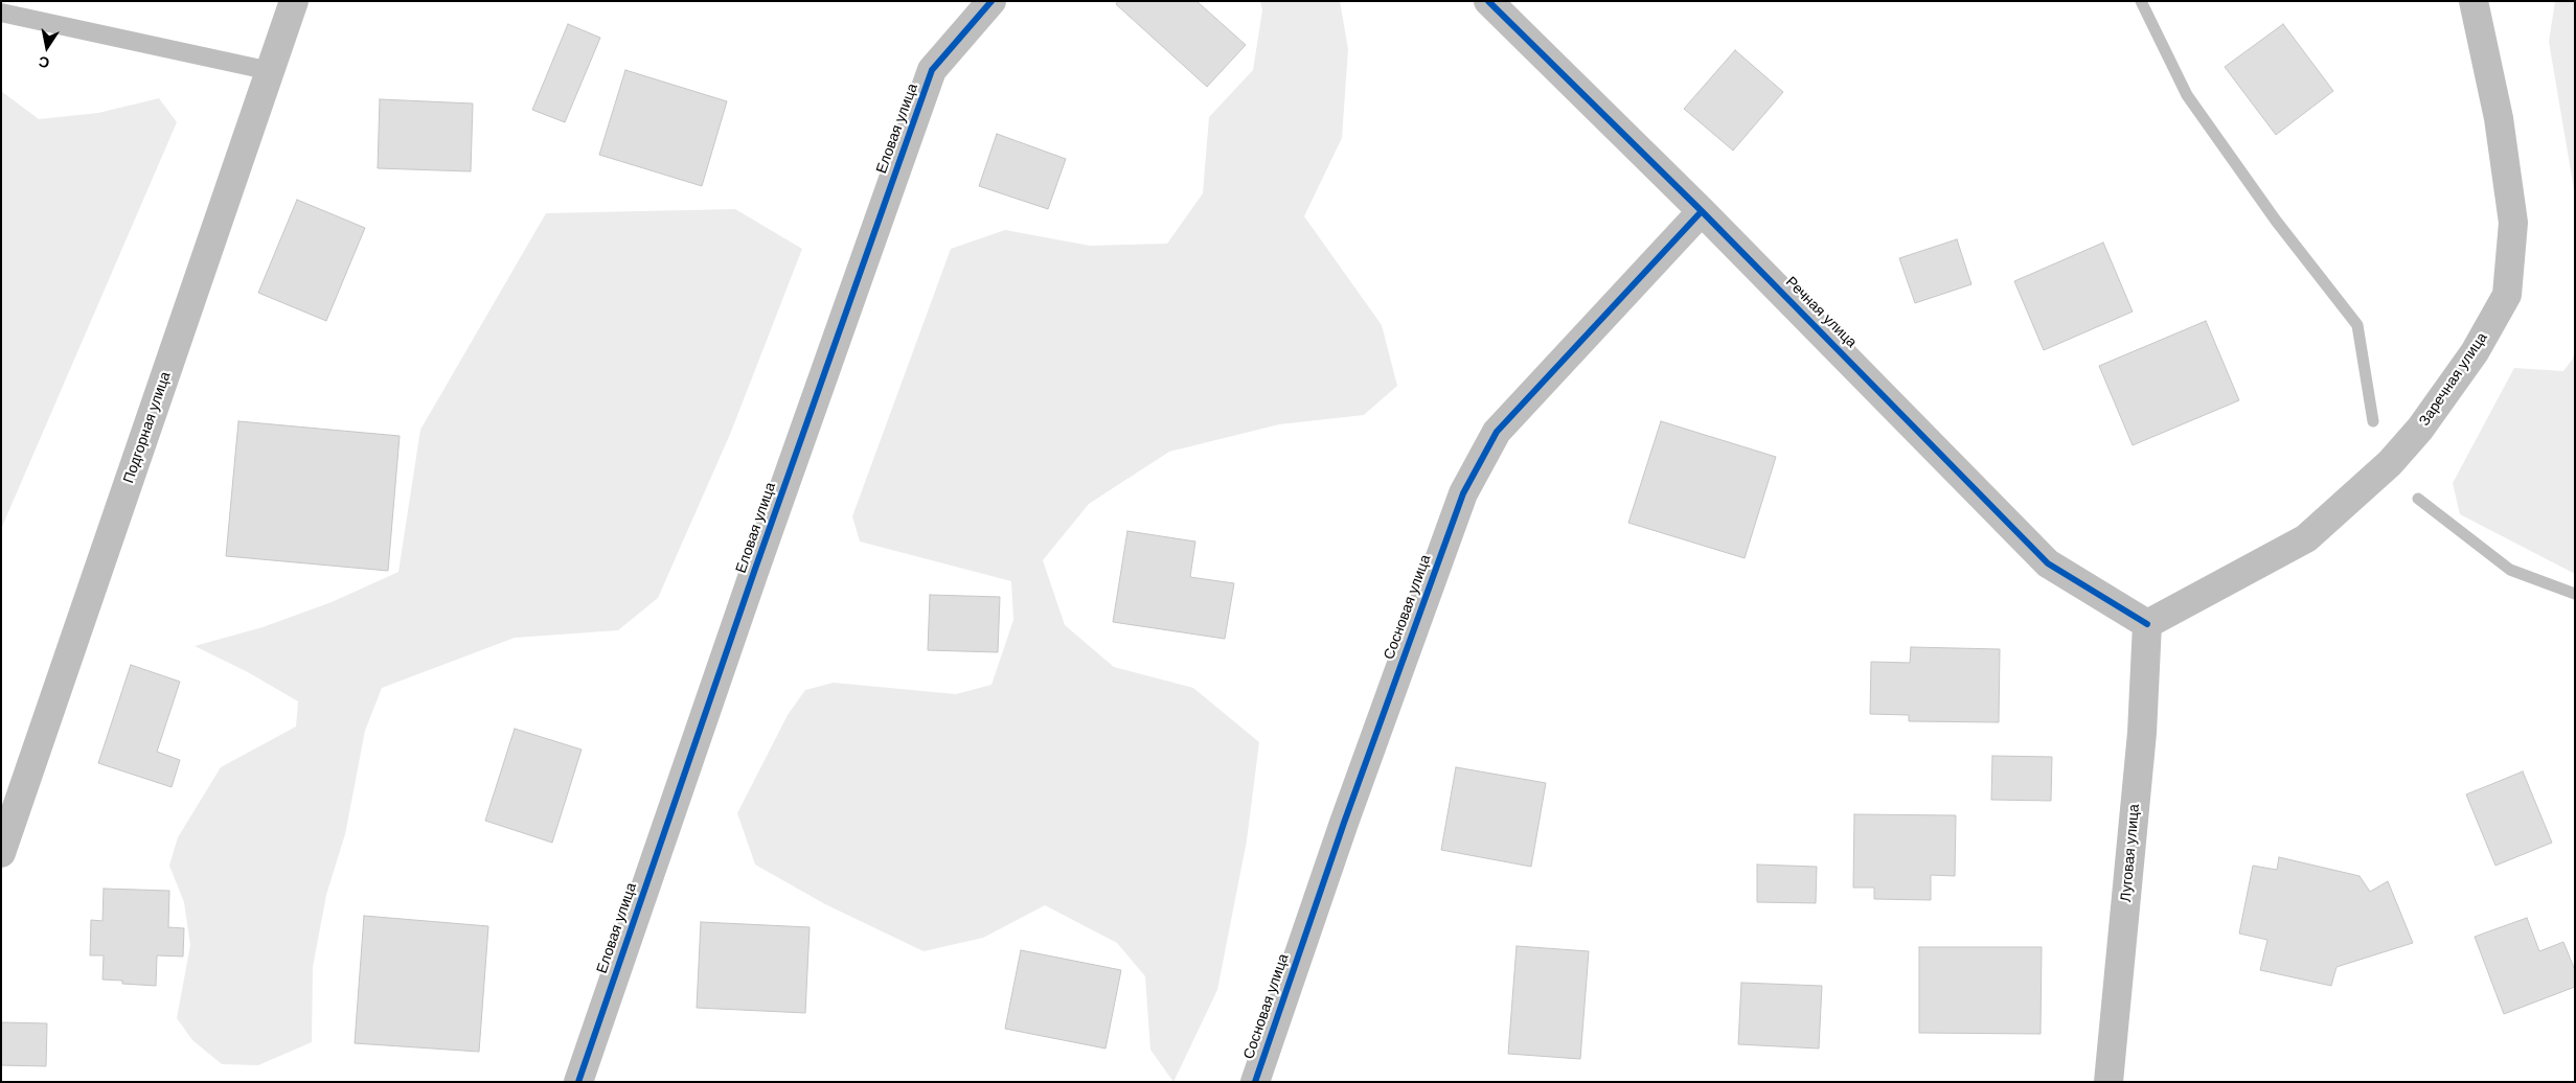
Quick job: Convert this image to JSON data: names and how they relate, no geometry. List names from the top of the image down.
{
  "streets": {
    "street": [
      "Еловая улица",
      "Речная улица",
      "Заречная улица",
      "Подгорная улица",
      "Сосновая улица",
      "Луговая улица"
    ]
  },
  "crossings": [
    ["Речная улица", "Заречная улица"],
    ["Речная улица", "Сосновая улица"],
    ["Речная улица", "Луговая улица"],
    ["Заречная улица", "Луговая улица"]
  ],
  "north": "bottom"
}
